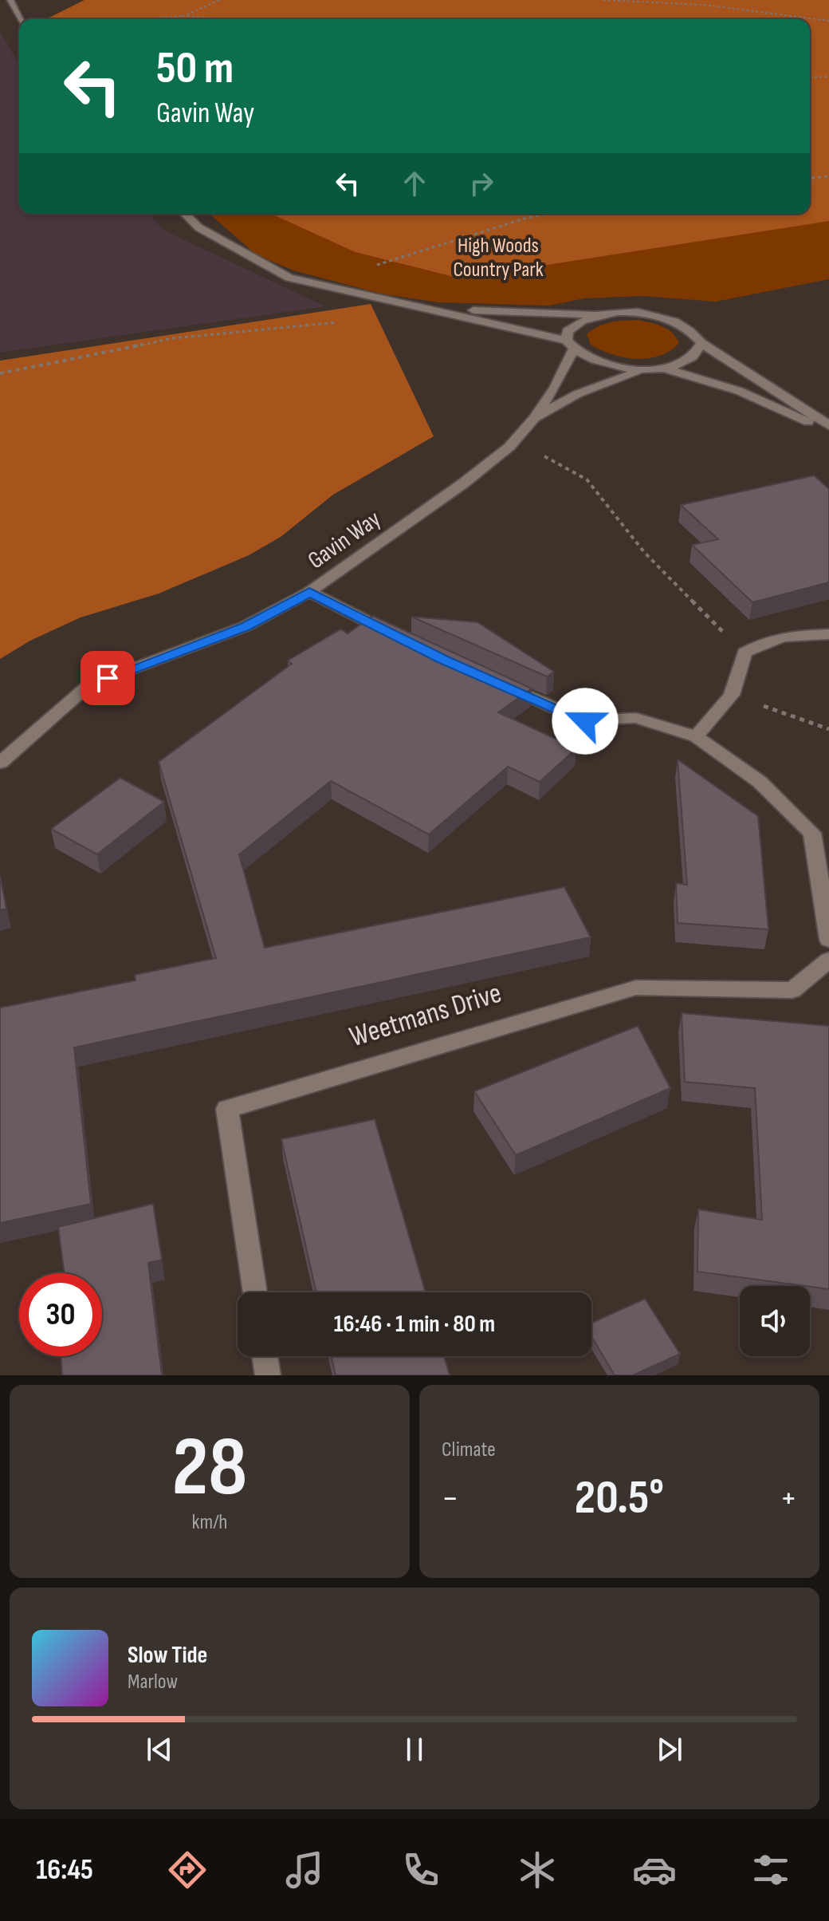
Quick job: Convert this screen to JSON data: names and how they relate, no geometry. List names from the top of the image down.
{
  "streets": {
    "street": ["Gavin Way", "Weetmans Drive"]
  },
  "parks": ["High Woods Country Park"],
  "page": {
    "turn": ["50 m", "Gavin Way"],
    "limit": "30",
    "trip": "16:46 · 1 min · 80 m",
    "tile": [
      ["28", "km/h"],
      "Climate"
    ],
    "heat": ["−", "20.5°", "+"],
    "song": ["Slow Tide", "Marlow"],
    "tabs": "16:45"
  }
}
